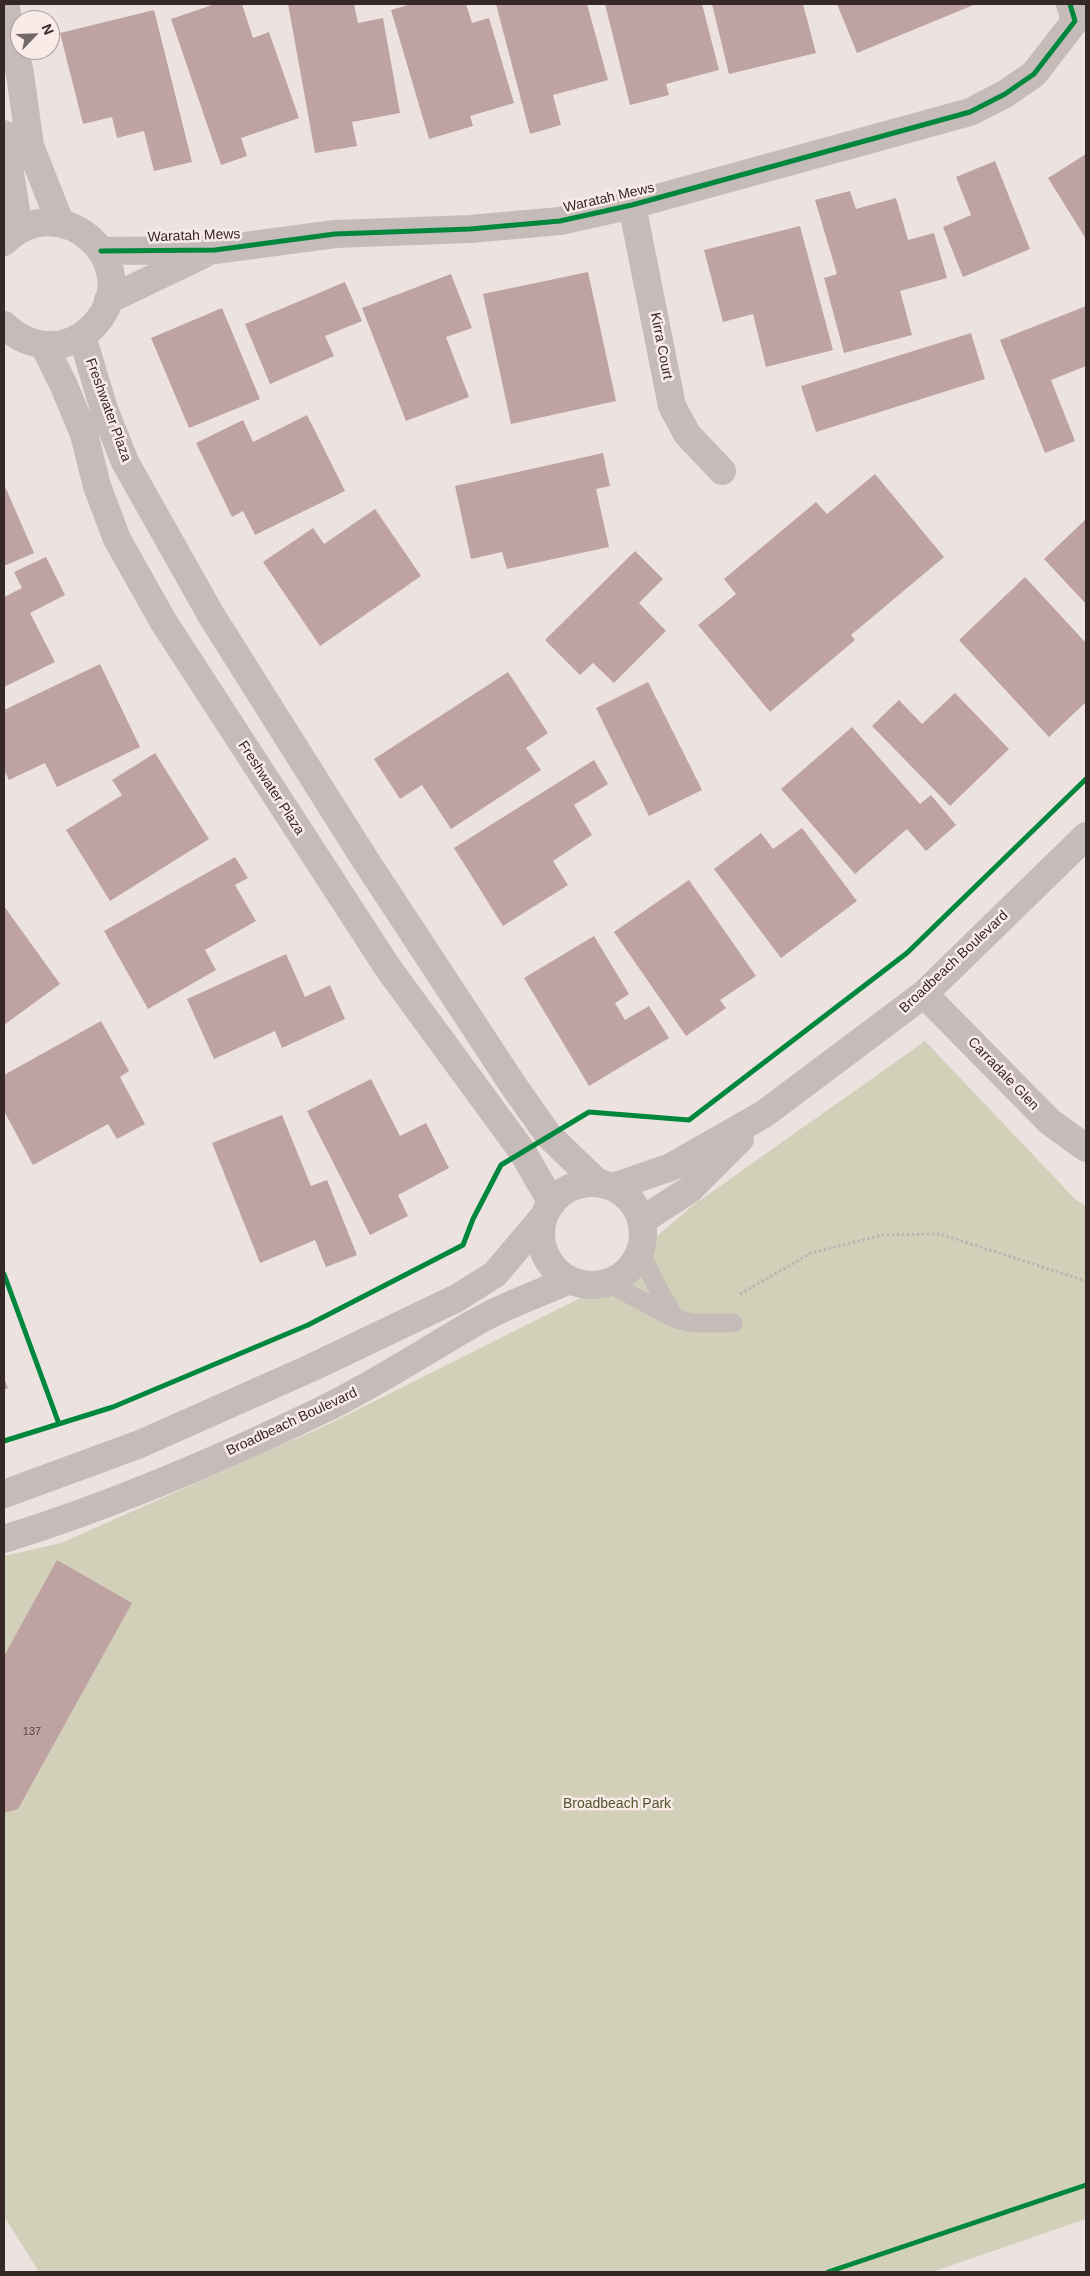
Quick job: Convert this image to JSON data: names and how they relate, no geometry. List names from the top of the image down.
{
  "streets": {
    "street": [
      "Waratah Mews",
      "Kirra Court",
      "Freshwater Plaza",
      "Broadbeach Boulevard",
      "Carradale Glen"
    ]
  },
  "crossings": [
    ["Waratah Mews", "Kirra Court"],
    ["Freshwater Plaza", "Broadbeach Boulevard"],
    ["Broadbeach Boulevard", "Carradale Glen"]
  ],
  "parks": ["Broadbeach Park"],
  "house_numbers": ["137"],
  "north": "top right"
}
